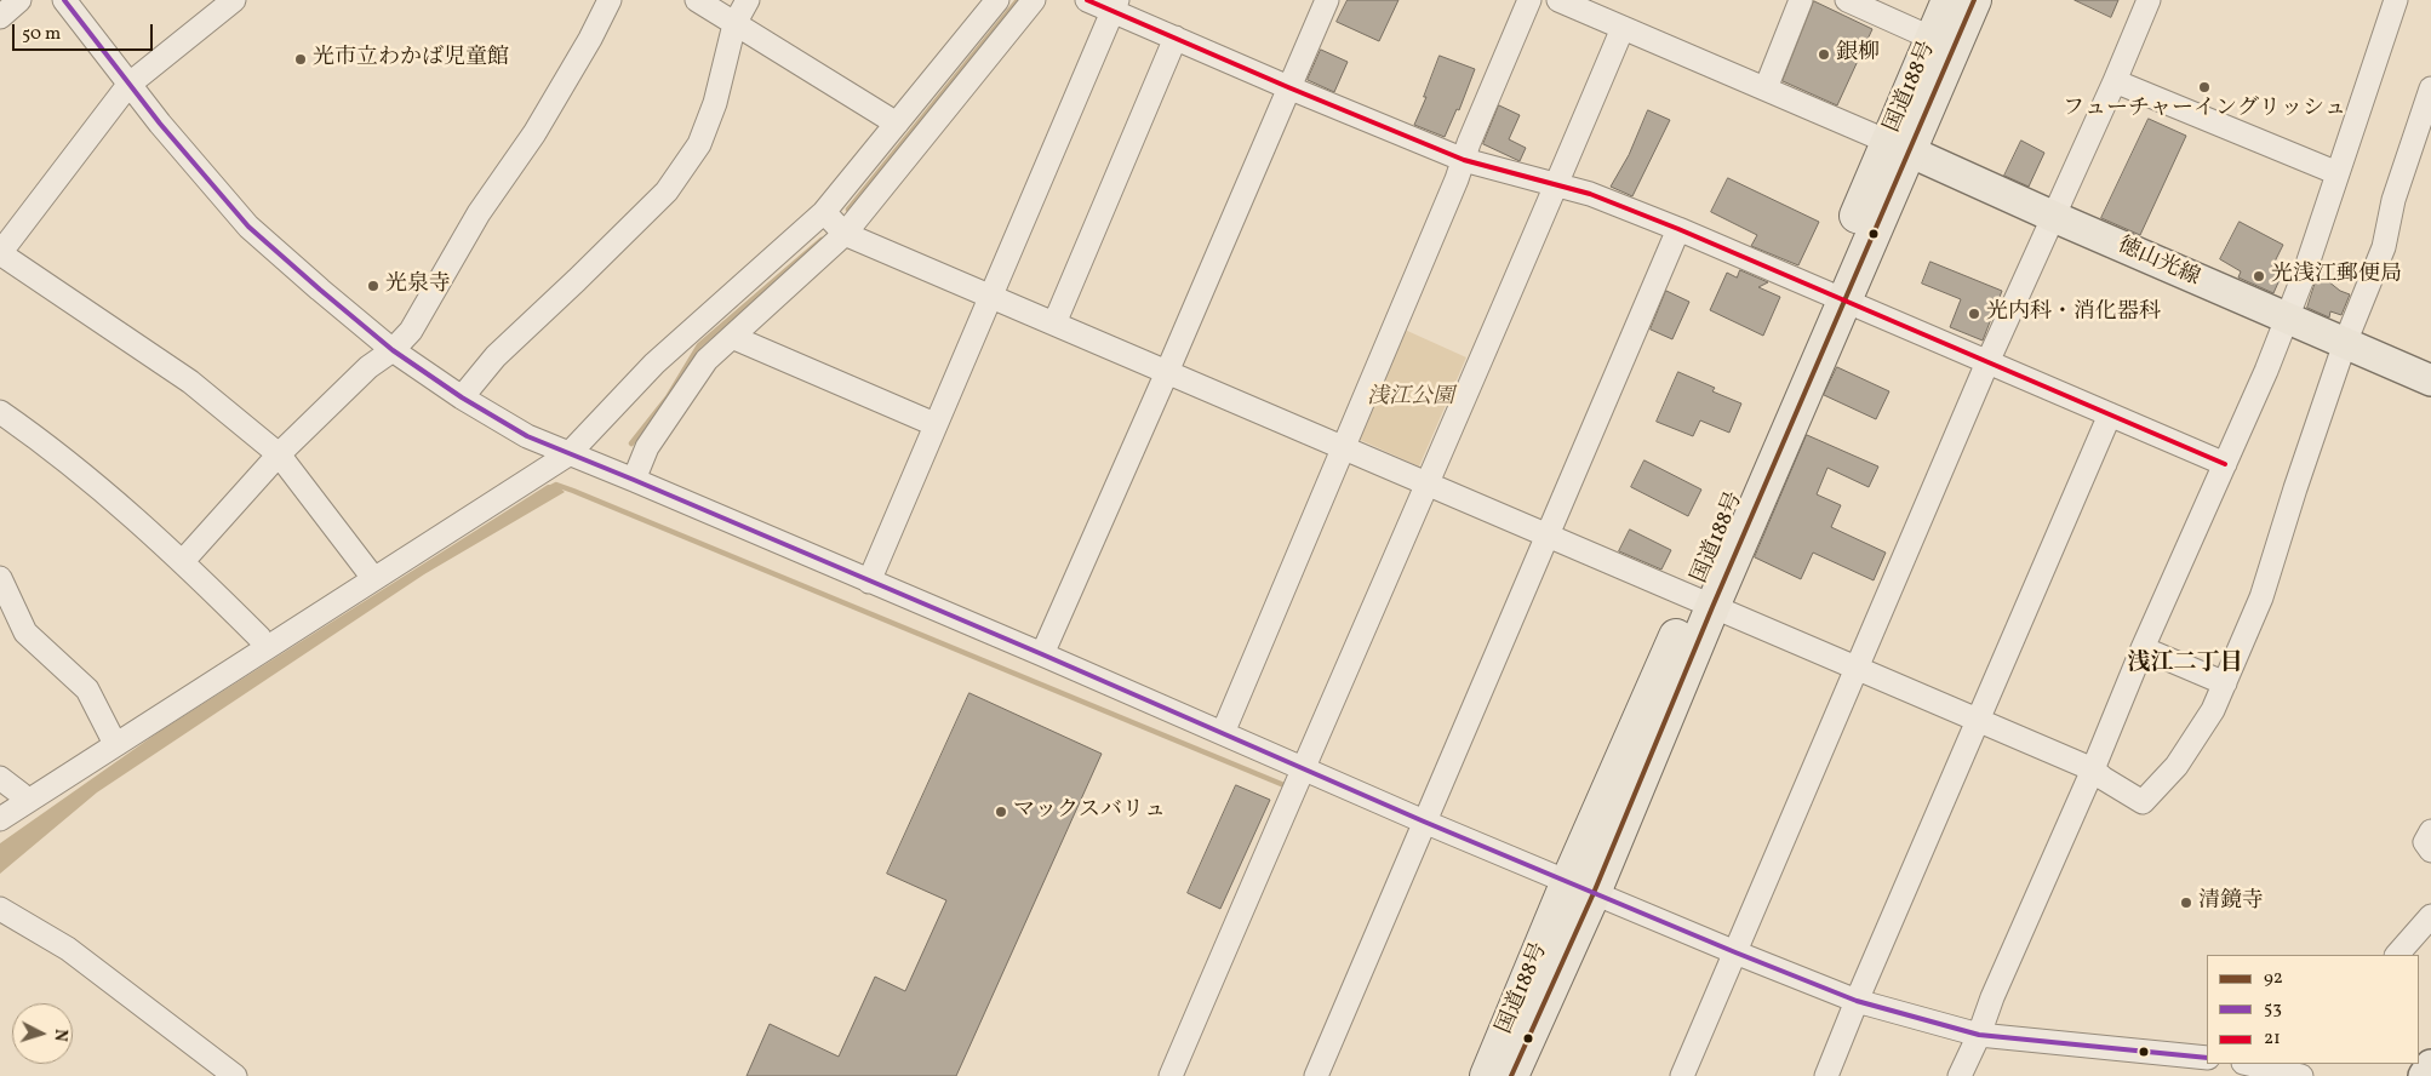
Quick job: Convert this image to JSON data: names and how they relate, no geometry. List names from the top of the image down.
{
  "streets": {
    "highway": ["国道188号"],
    "main road": ["徳山光線"]
  },
  "crossings": [
    ["国道188号", "徳山光線"]
  ],
  "districts": ["浅江二丁目"],
  "parks": ["浅江公園"],
  "places": [
    "銀柳",
    "光市立わかば児童館",
    "フューチャーイングリッシュ",
    "光浅江郵便局",
    "光泉寺",
    "光内科・消化器科",
    "マックスバリュ",
    "清鏡寺"
  ],
  "lines": ["transit line 92", "transit line 53", "transit line 21"],
  "legend": ["92", "53", "21"],
  "scale_bar": "50 m",
  "north": "right"
}
